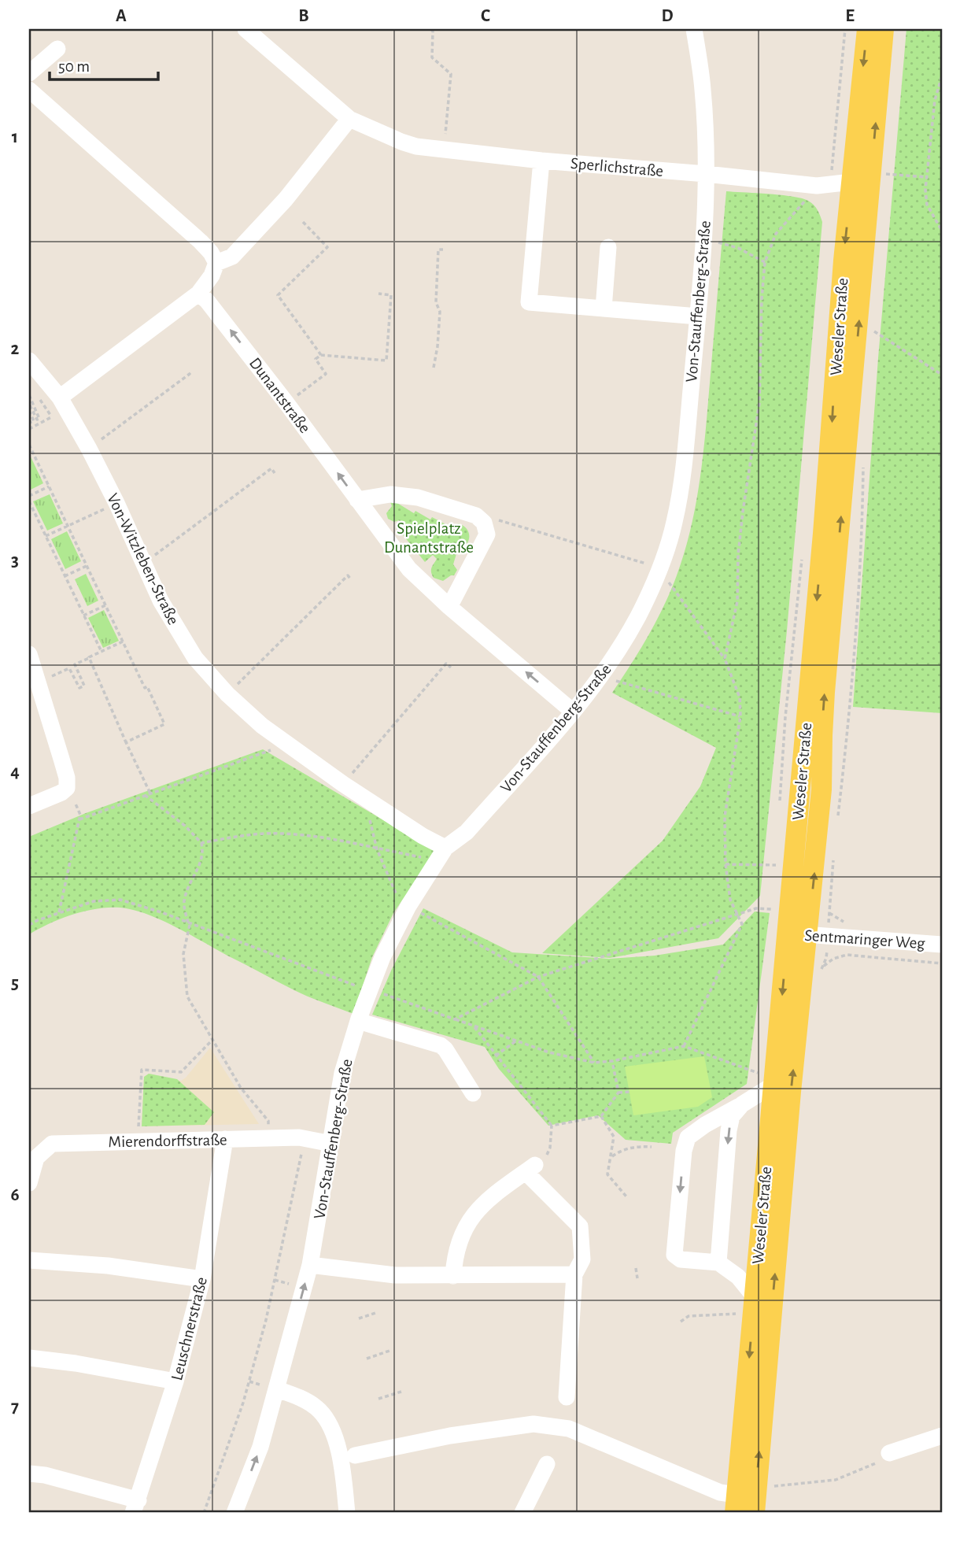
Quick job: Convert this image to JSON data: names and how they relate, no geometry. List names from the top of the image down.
{
  "streets": {
    "main road": ["Weseler Straße"],
    "street": [
      "Sperlichstraße",
      "Von-Stauffenberg-Straße",
      "Dunantstraße",
      "Von-Witzleben-Straße",
      "Sentmaringer Weg",
      "Mierendorffstraße",
      "Leuschnerstraße"
    ]
  },
  "crossings": [
    ["Sperlichstraße", "Von-Stauffenberg-Straße"],
    ["Sperlichstraße", "Weseler Straße"],
    ["Von-Stauffenberg-Straße", "Dunantstraße"],
    ["Von-Stauffenberg-Straße", "Von-Witzleben-Straße"],
    ["Von-Stauffenberg-Straße", "Mierendorffstraße"],
    ["Weseler Straße", "Sentmaringer Weg"],
    ["Mierendorffstraße", "Leuschnerstraße"]
  ],
  "one_way": ["Dunantstraße"],
  "parks": ["Spielplatz Dunantstraße"],
  "scale_bar": "50 m",
  "grid": {
    "columns": [
      "A",
      "B",
      "C",
      "D",
      "E"
    ],
    "rows": [
      "1",
      "2",
      "3",
      "4",
      "5",
      "6",
      "7"
    ]
  }
}
